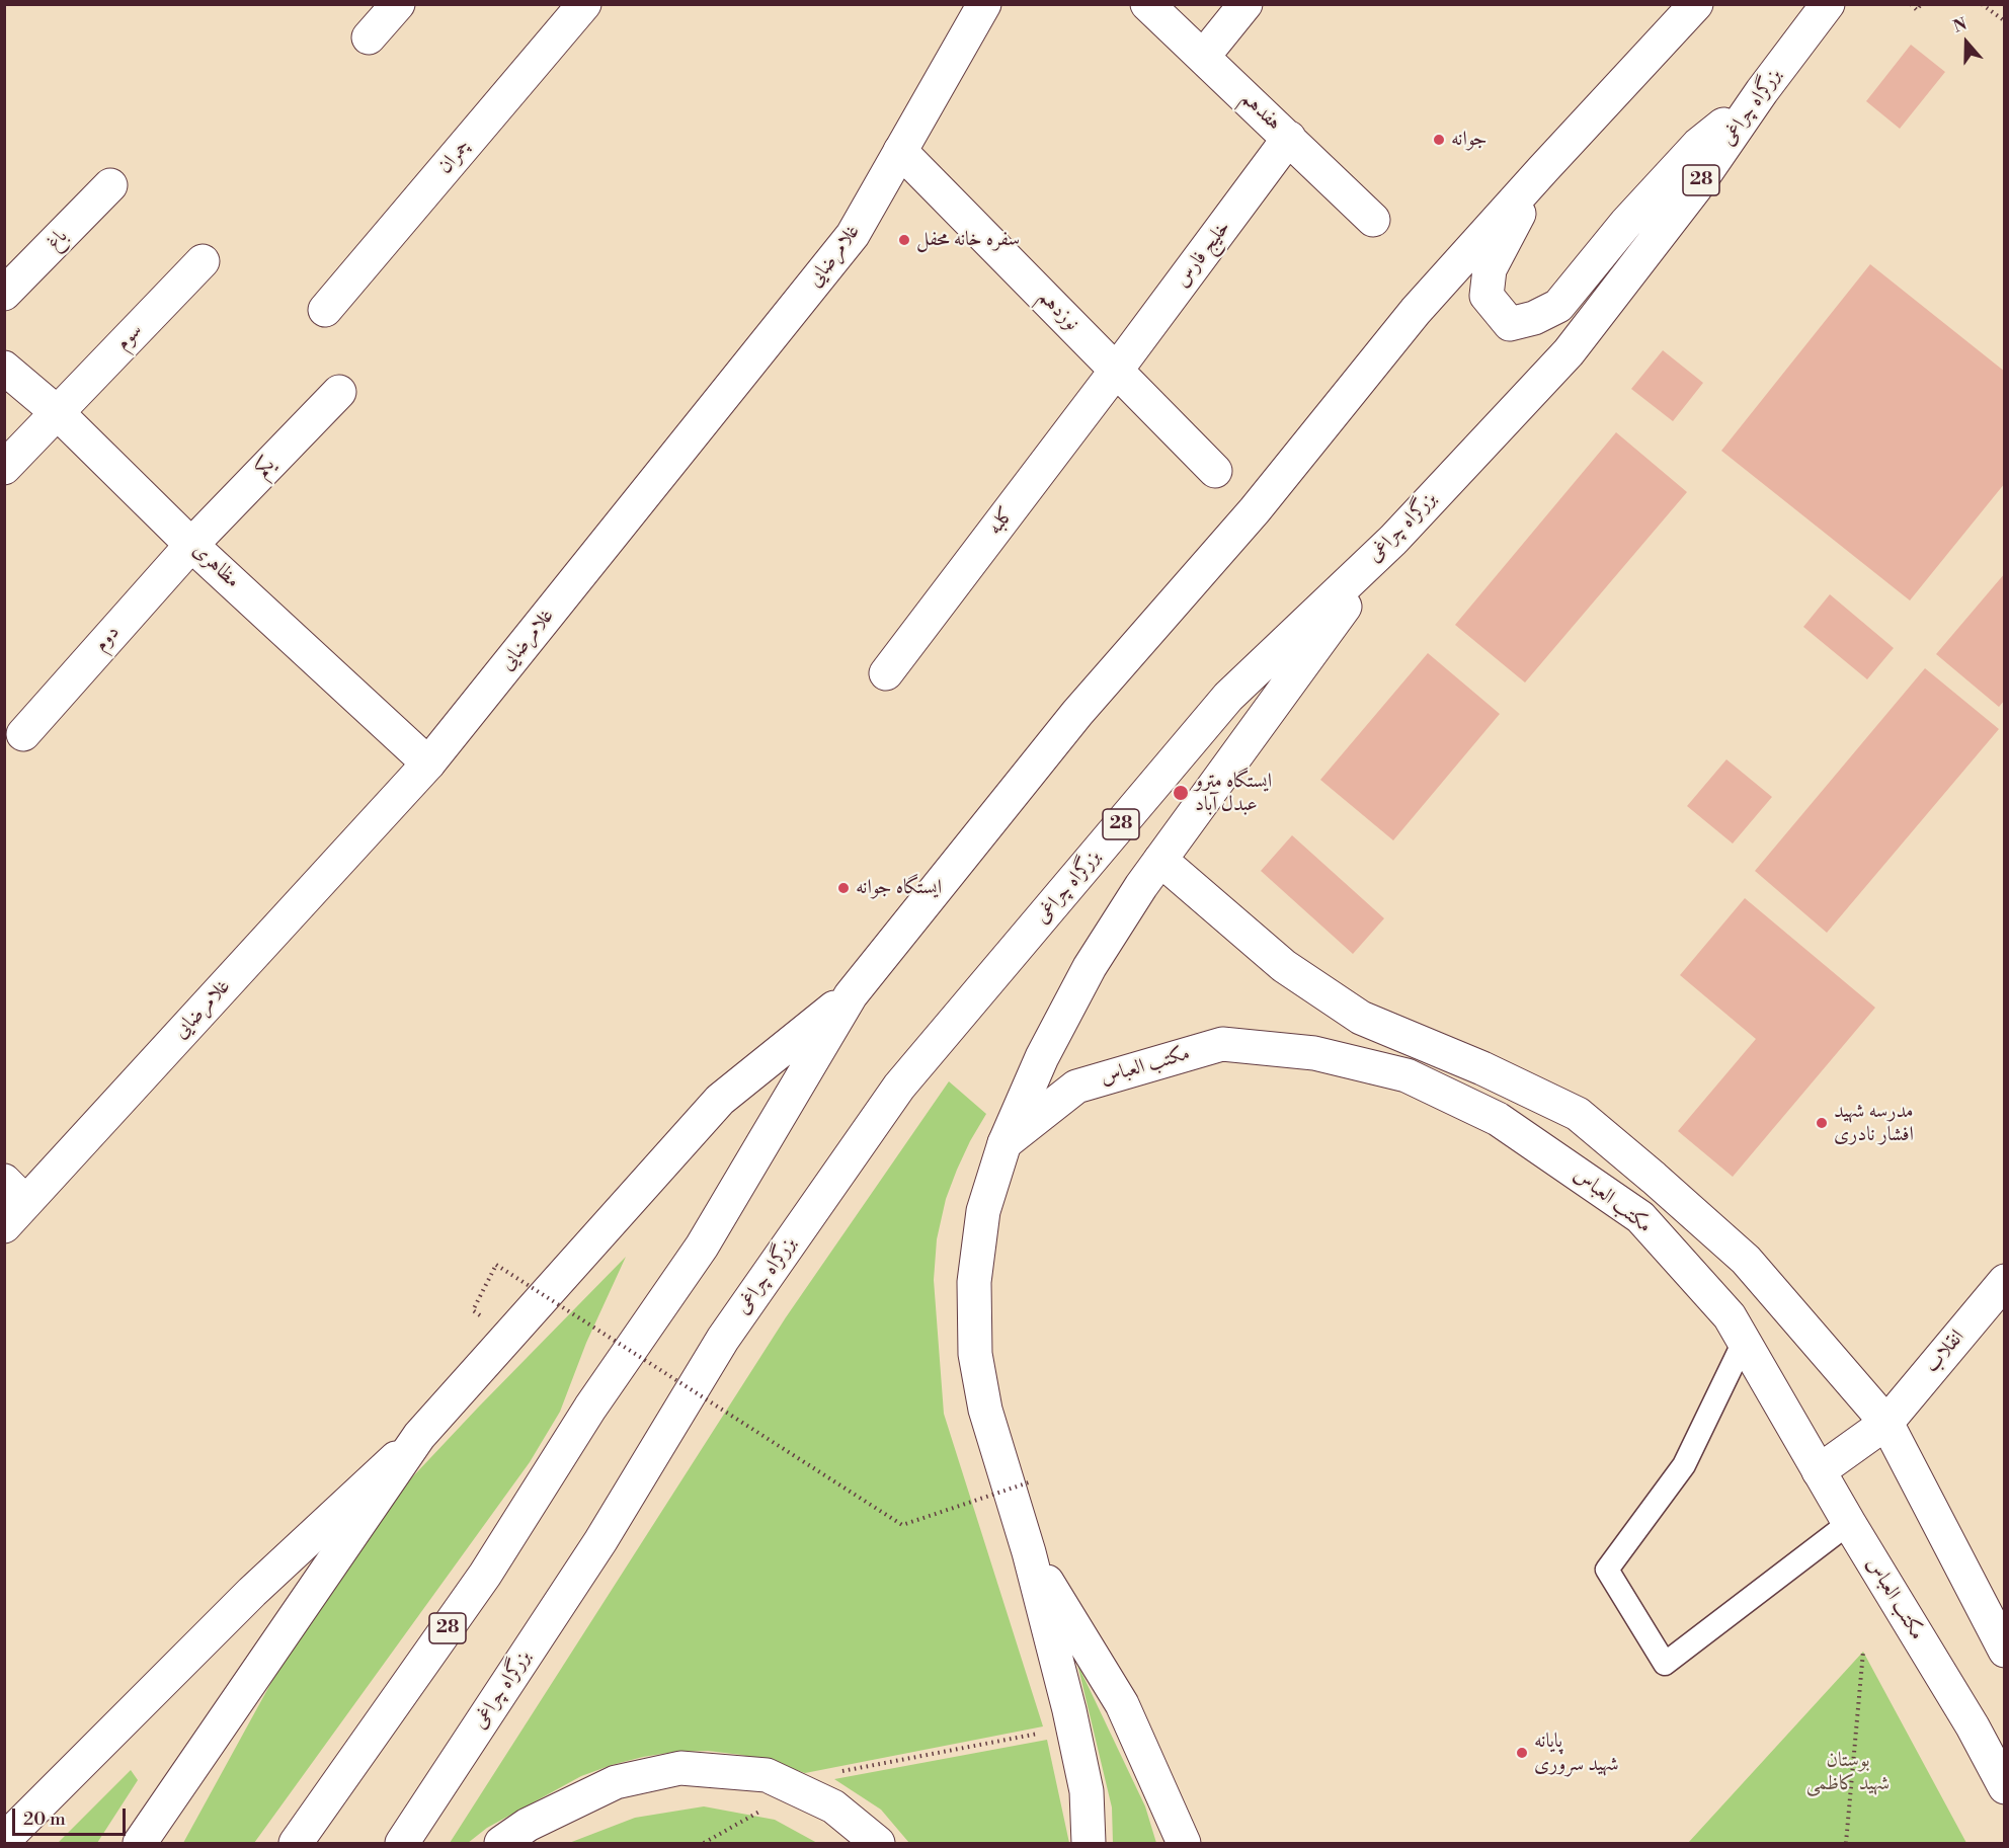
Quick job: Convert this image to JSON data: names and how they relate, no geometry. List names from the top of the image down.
{
  "streets": {
    "main road": [
      "بزرگراه چراغی",
      "هفدهم",
      "چمران",
      "28",
      "باغ",
      "خلیج فارس",
      "غلامرضایی",
      "نوزدهم",
      "سوم",
      "یکم",
      "کلبه",
      "مظاهری",
      "دوم",
      "مکتب العباس",
      "انقلاب"
    ]
  },
  "crossings": [
    ["هفدهم", "خلیج فارس"],
    ["خلیج فارس", "نوزدهم"],
    ["خلیج فارس", "کلبه"],
    ["غلامرضایی", "نوزدهم"],
    ["غلامرضایی", "مظاهری"],
    ["نوزدهم", "کلبه"],
    ["سوم", "مظاهری"],
    ["یکم", "مظاهری"],
    ["یکم", "دوم"],
    ["مظاهری", "دوم"],
    ["مکتب العباس", "انقلاب"]
  ],
  "parks": ["بوستان شهید کاظمی"],
  "places": [
    "جوانه",
    "سفره خانه محفل",
    "ایستگاه مترو عبدل آباد",
    "ایستگاه جوانه",
    "مدرسه شهید افشار نادری",
    "پایانه شهید سروری"
  ],
  "scale_bar": "20 m",
  "north": "top"
}
